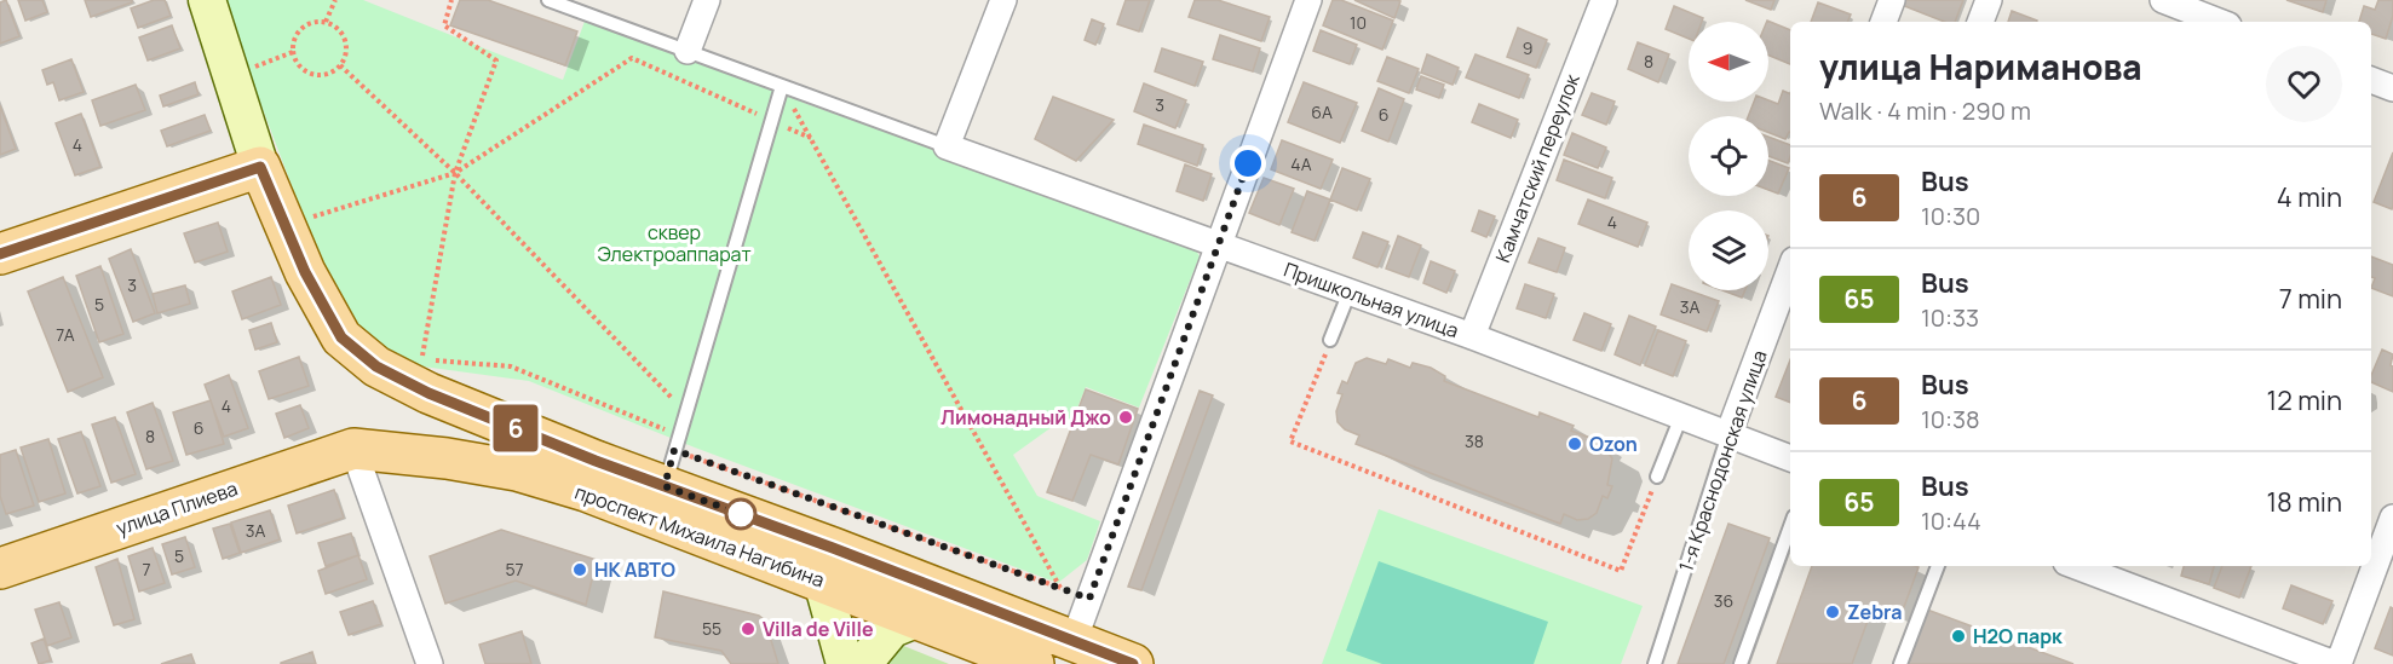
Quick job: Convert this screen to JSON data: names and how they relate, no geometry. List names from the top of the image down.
{
  "streets": {
    "main road": ["улица Плиева", "проспект Михаила Нагибина"],
    "street": ["Камчатский переулок", "Пришкольная улица", "1-я Краснодонская улица"]
  },
  "crossings": [
    ["Камчатский переулок", "Пришкольная улица"],
    ["Пришкольная улица", "1-я Краснодонская улица"],
    ["улица Плиева", "проспект Михаила Нагибина"]
  ],
  "parks": ["cквер Электроаппарат"],
  "places": [
    "Лимонадный Джо",
    "Ozon",
    "НК АВТО",
    "Zebra",
    "Villa de Ville",
    "H2O парк"
  ],
  "lines": ["bus line 6"],
  "house_numbers": [
    "10",
    "9",
    "8",
    "3",
    "6А",
    "6",
    "4",
    "4А",
    "4",
    "3",
    "5",
    "3А",
    "7А",
    "4",
    "6",
    "8",
    "38",
    "3А",
    "5",
    "7",
    "57",
    "36",
    "55"
  ],
  "north": "left",
  "page": {
    "on_map": "6",
    "heading": ["улица Нариманова", "Walk · 4 min · 290 m"],
    "list": [
      {
        "mark": "6",
        "name": "Bus",
        "note": "10:30",
        "value": "4 min"
      },
      {
        "mark": "65",
        "name": "Bus",
        "note": "10:33",
        "value": "7 min"
      },
      {
        "mark": "6",
        "name": "Bus",
        "note": "10:38",
        "value": "12 min"
      },
      {
        "mark": "65",
        "name": "Bus",
        "note": "10:44",
        "value": "18 min"
      }
    ]
  }
}
